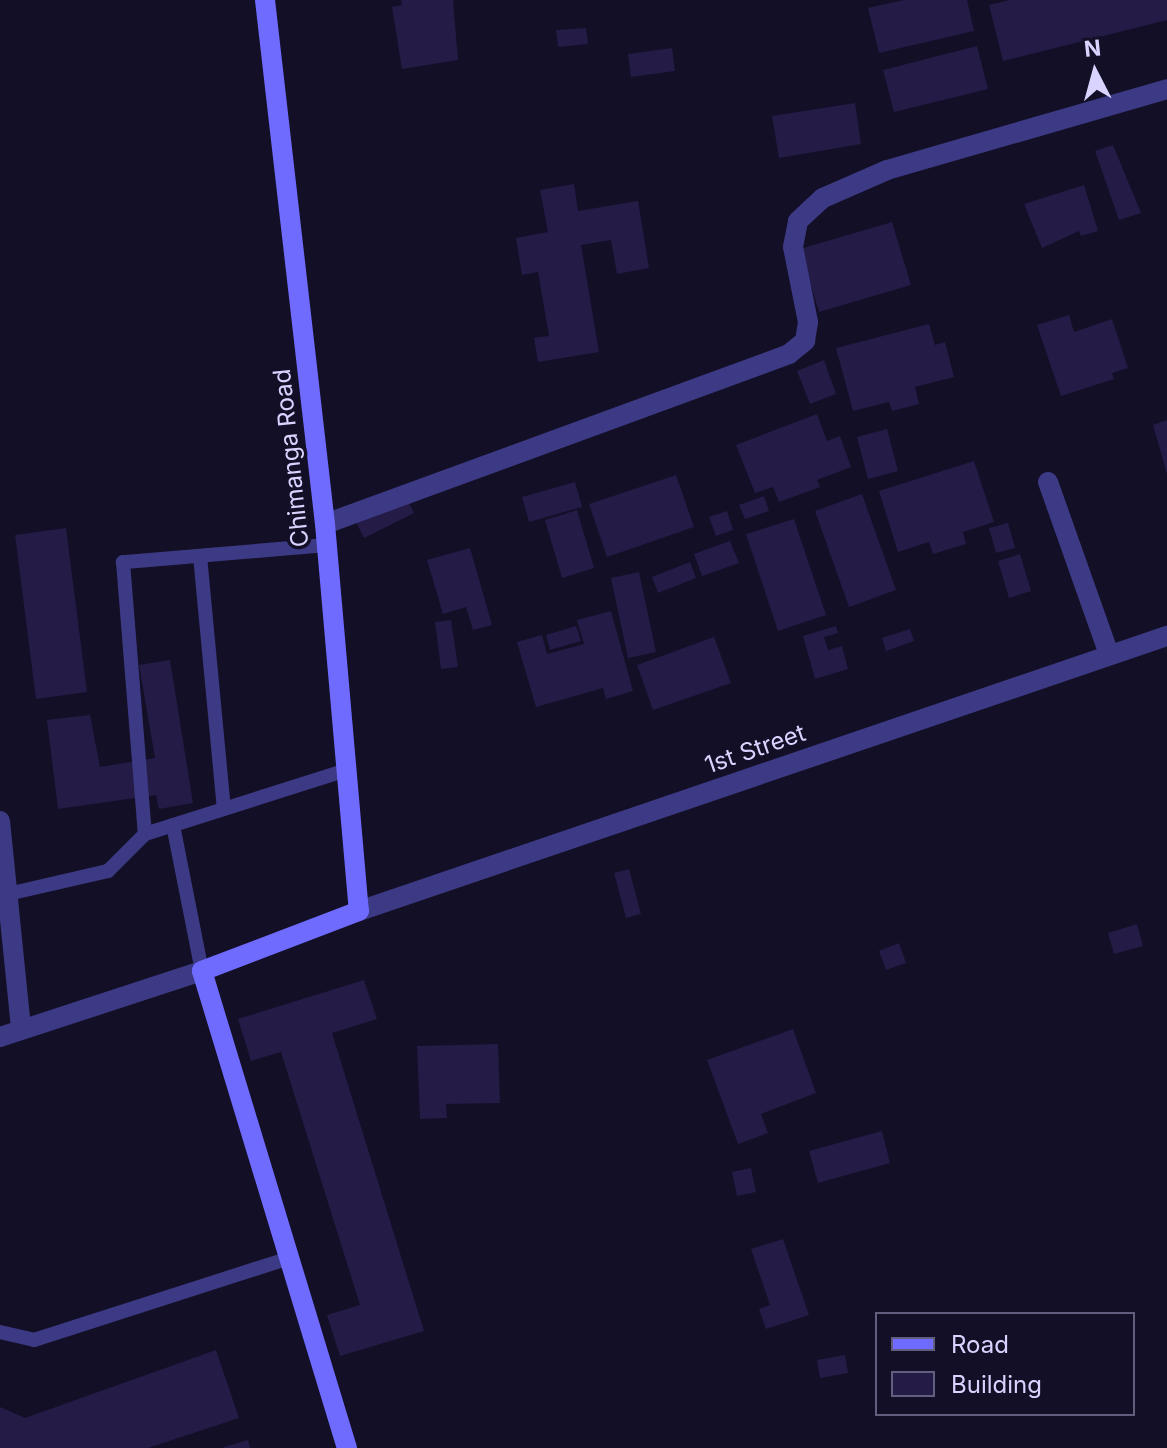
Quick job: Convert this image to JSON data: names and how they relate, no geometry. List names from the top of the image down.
{
  "streets": {
    "street": ["Chimanga Road", "1st Street"]
  },
  "crossings": [
    ["Chimanga Road", "1st Street"]
  ],
  "legend": ["Road", "Building"],
  "north": "top"
}
